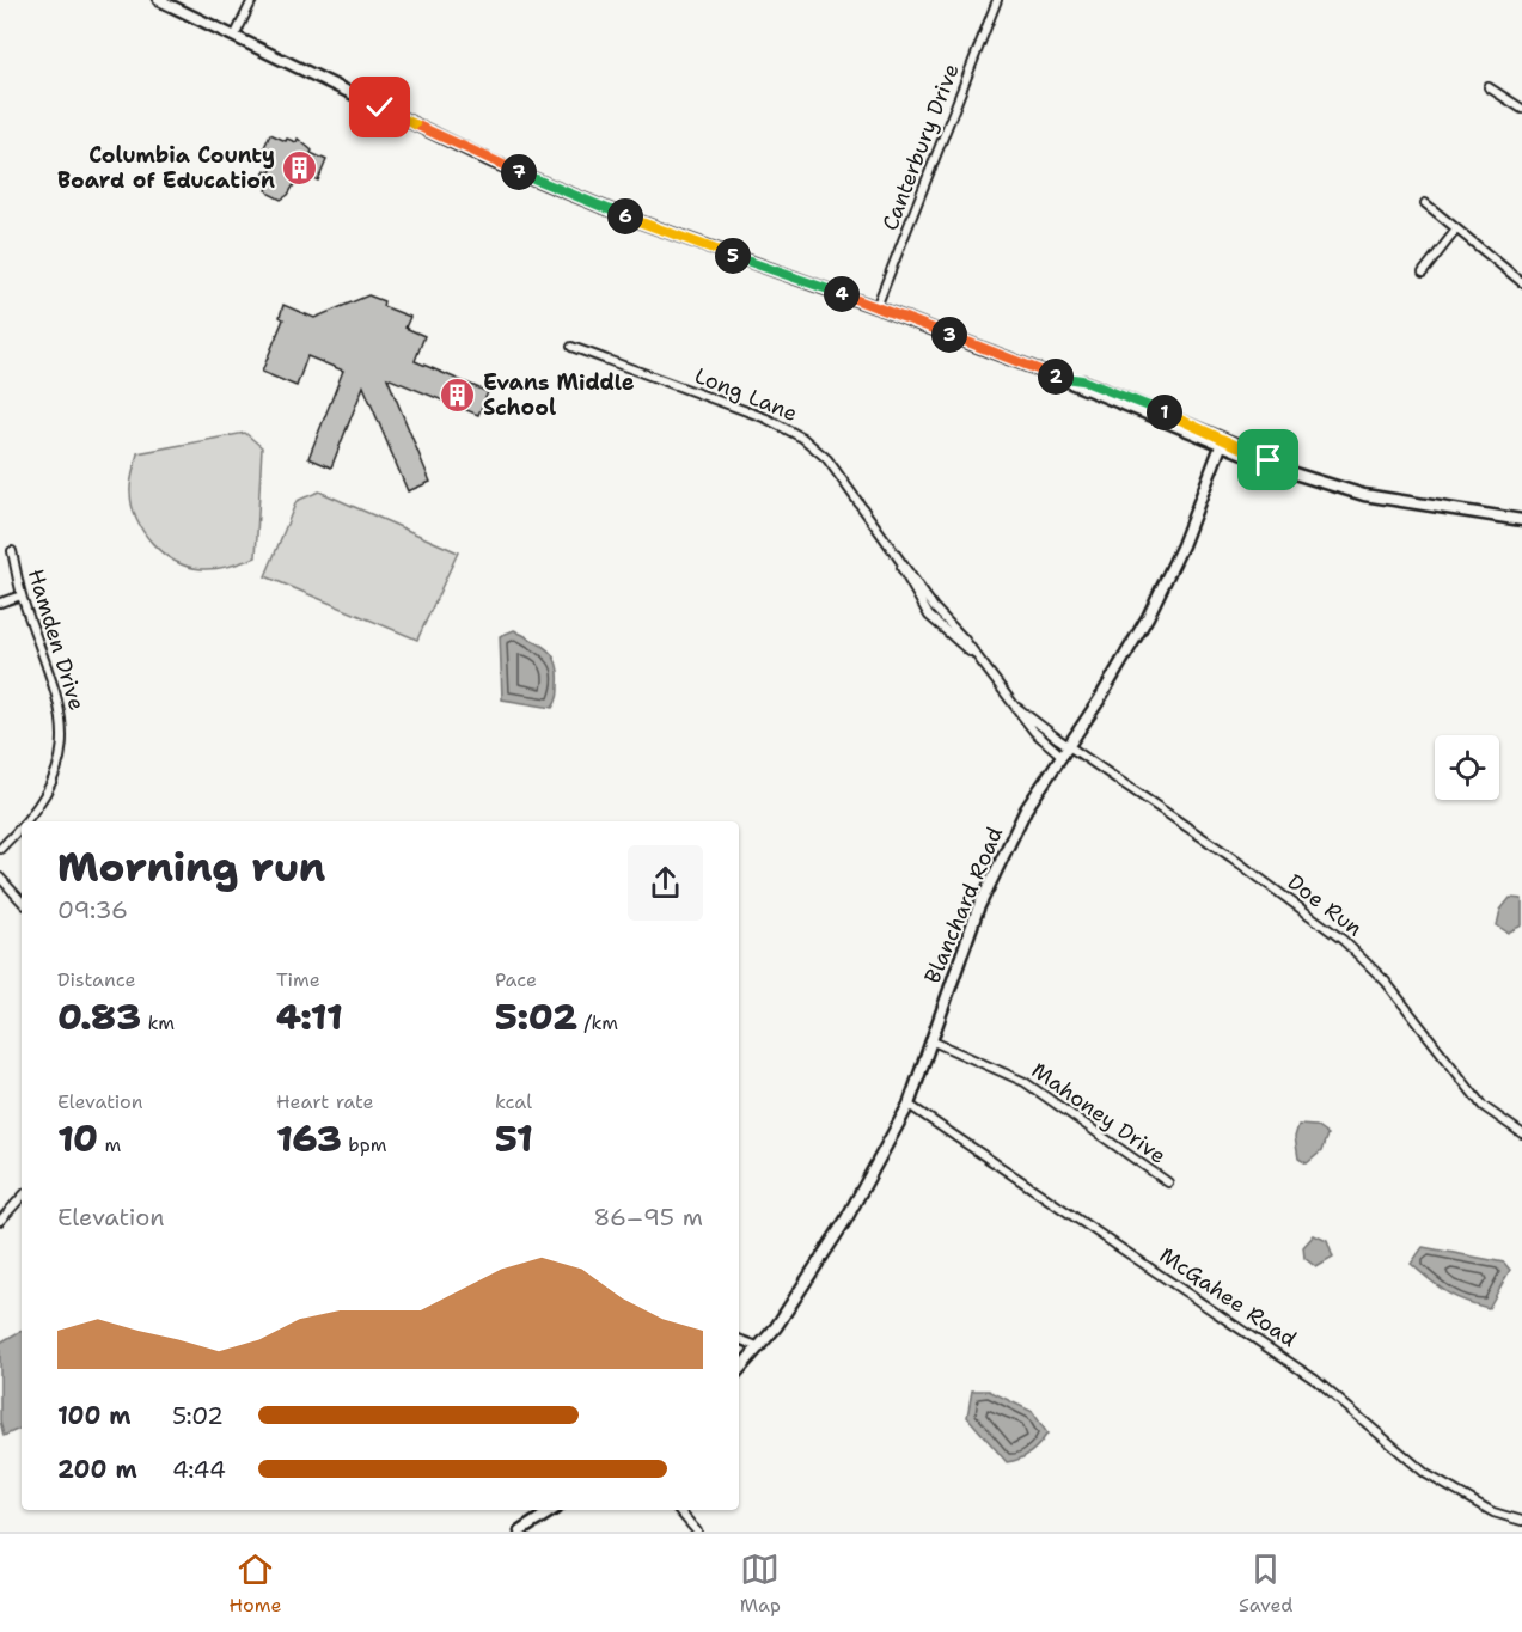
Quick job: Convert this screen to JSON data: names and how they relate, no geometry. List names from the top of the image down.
{
  "streets": {
    "street": [
      "Canterbury Drive",
      "Long Lane",
      "Hamden Drive",
      "Blanchard Road",
      "Doe Run",
      "Mahoney Drive",
      "McGahee Road"
    ]
  },
  "crossings": [
    ["Long Lane", "Blanchard Road"],
    ["Long Lane", "Doe Run"],
    ["Blanchard Road", "Doe Run"],
    ["Blanchard Road", "Mahoney Drive"],
    ["Blanchard Road", "McGahee Road"]
  ],
  "places": {
    "building": ["Columbia County Board of Education", "Evans Middle School"]
  },
  "page": {
    "pins": [
      "7",
      "6",
      "5",
      "4",
      "3",
      "2",
      "1"
    ],
    "heading": ["Morning run", "09:36"],
    "stats": [
      ["Distance", "0.83 km"],
      ["Time", "4:11"],
      ["Pace", "5:02 /km"],
      ["Elevation", "10 m"],
      ["Heart rate", "163 bpm"],
      ["kcal", "51"]
    ],
    "chart": ["Elevation", "86–95 m"],
    "list": [
      {
        "name": "100 m",
        "note": "5:02"
      },
      {
        "name": "200 m",
        "note": "4:44"
      }
    ],
    "tabs": ["Home", "Map", "Saved"]
  }
}
